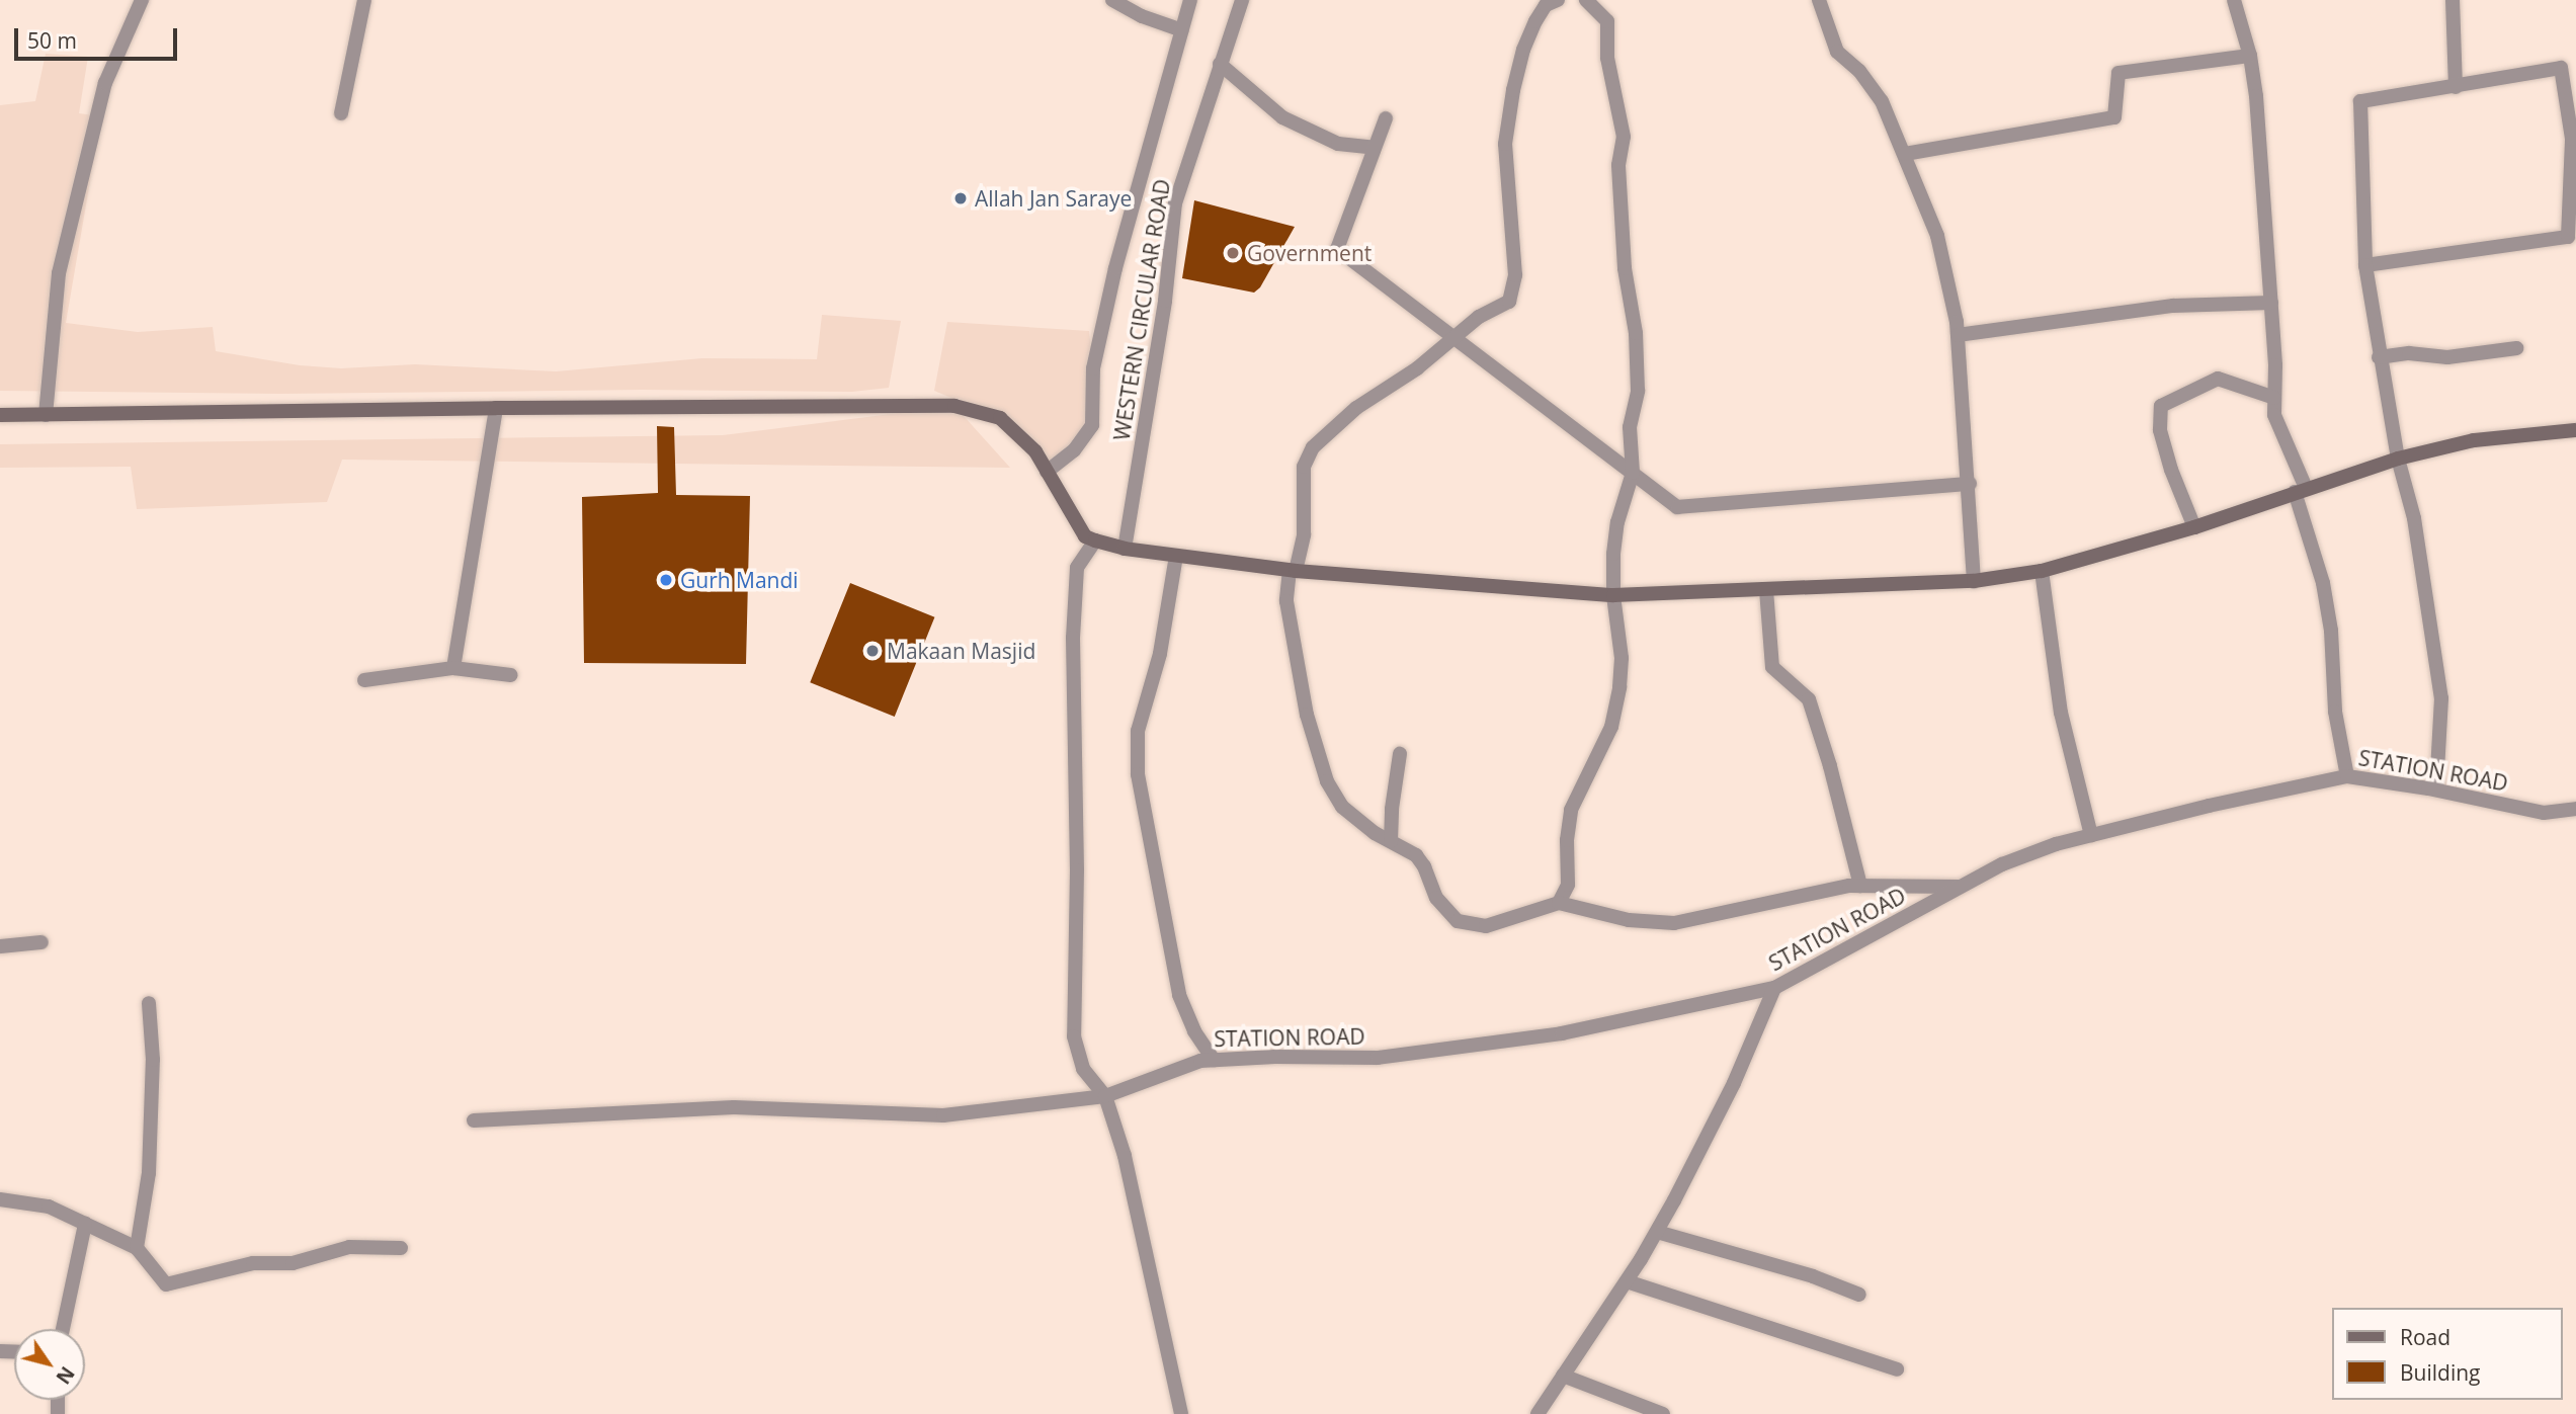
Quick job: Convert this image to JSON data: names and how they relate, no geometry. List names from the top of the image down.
{
  "streets": {
    "street": ["WESTERN CIRCULAR ROAD", "STATION ROAD"]
  },
  "places": [
    "Allah Jan Saraye",
    "Government",
    "Gurh Mandi",
    "Makaan Masjid"
  ],
  "legend": ["Road", "Building"],
  "scale_bar": "50 m",
  "north": "bottom right"
}
